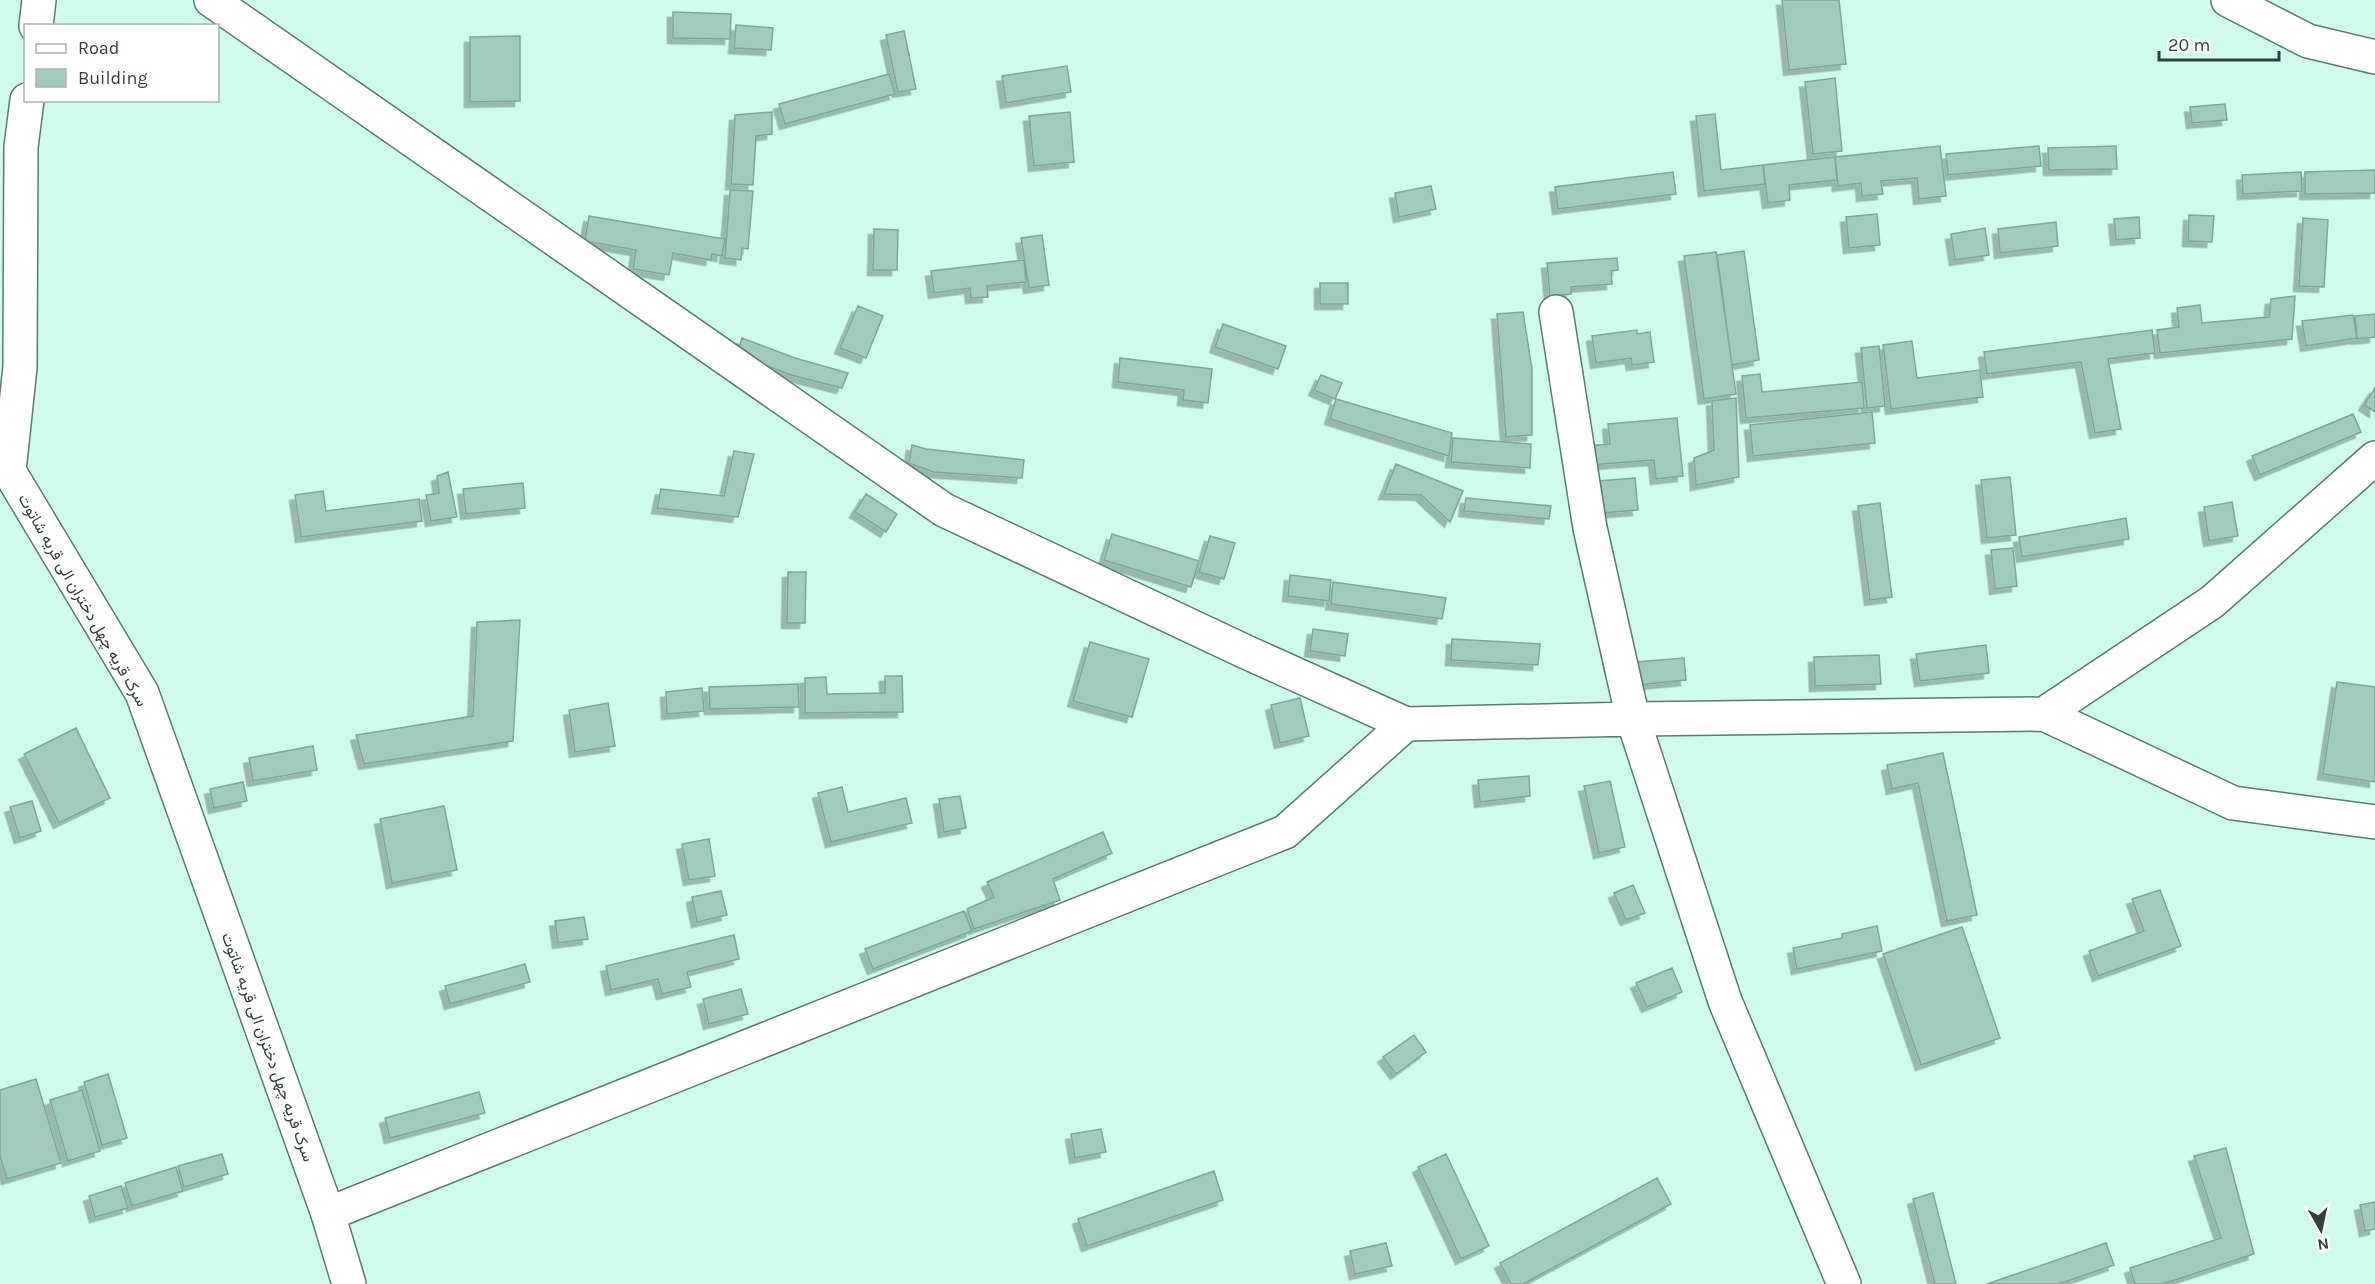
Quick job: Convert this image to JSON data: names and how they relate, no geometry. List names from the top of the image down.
{
  "streets": {
    "street": ["سرک قریه چهل دختران الی قریه شاتوت"]
  },
  "legend": ["Road", "Building"],
  "scale_bar": "20 m",
  "north": "bottom"
}
